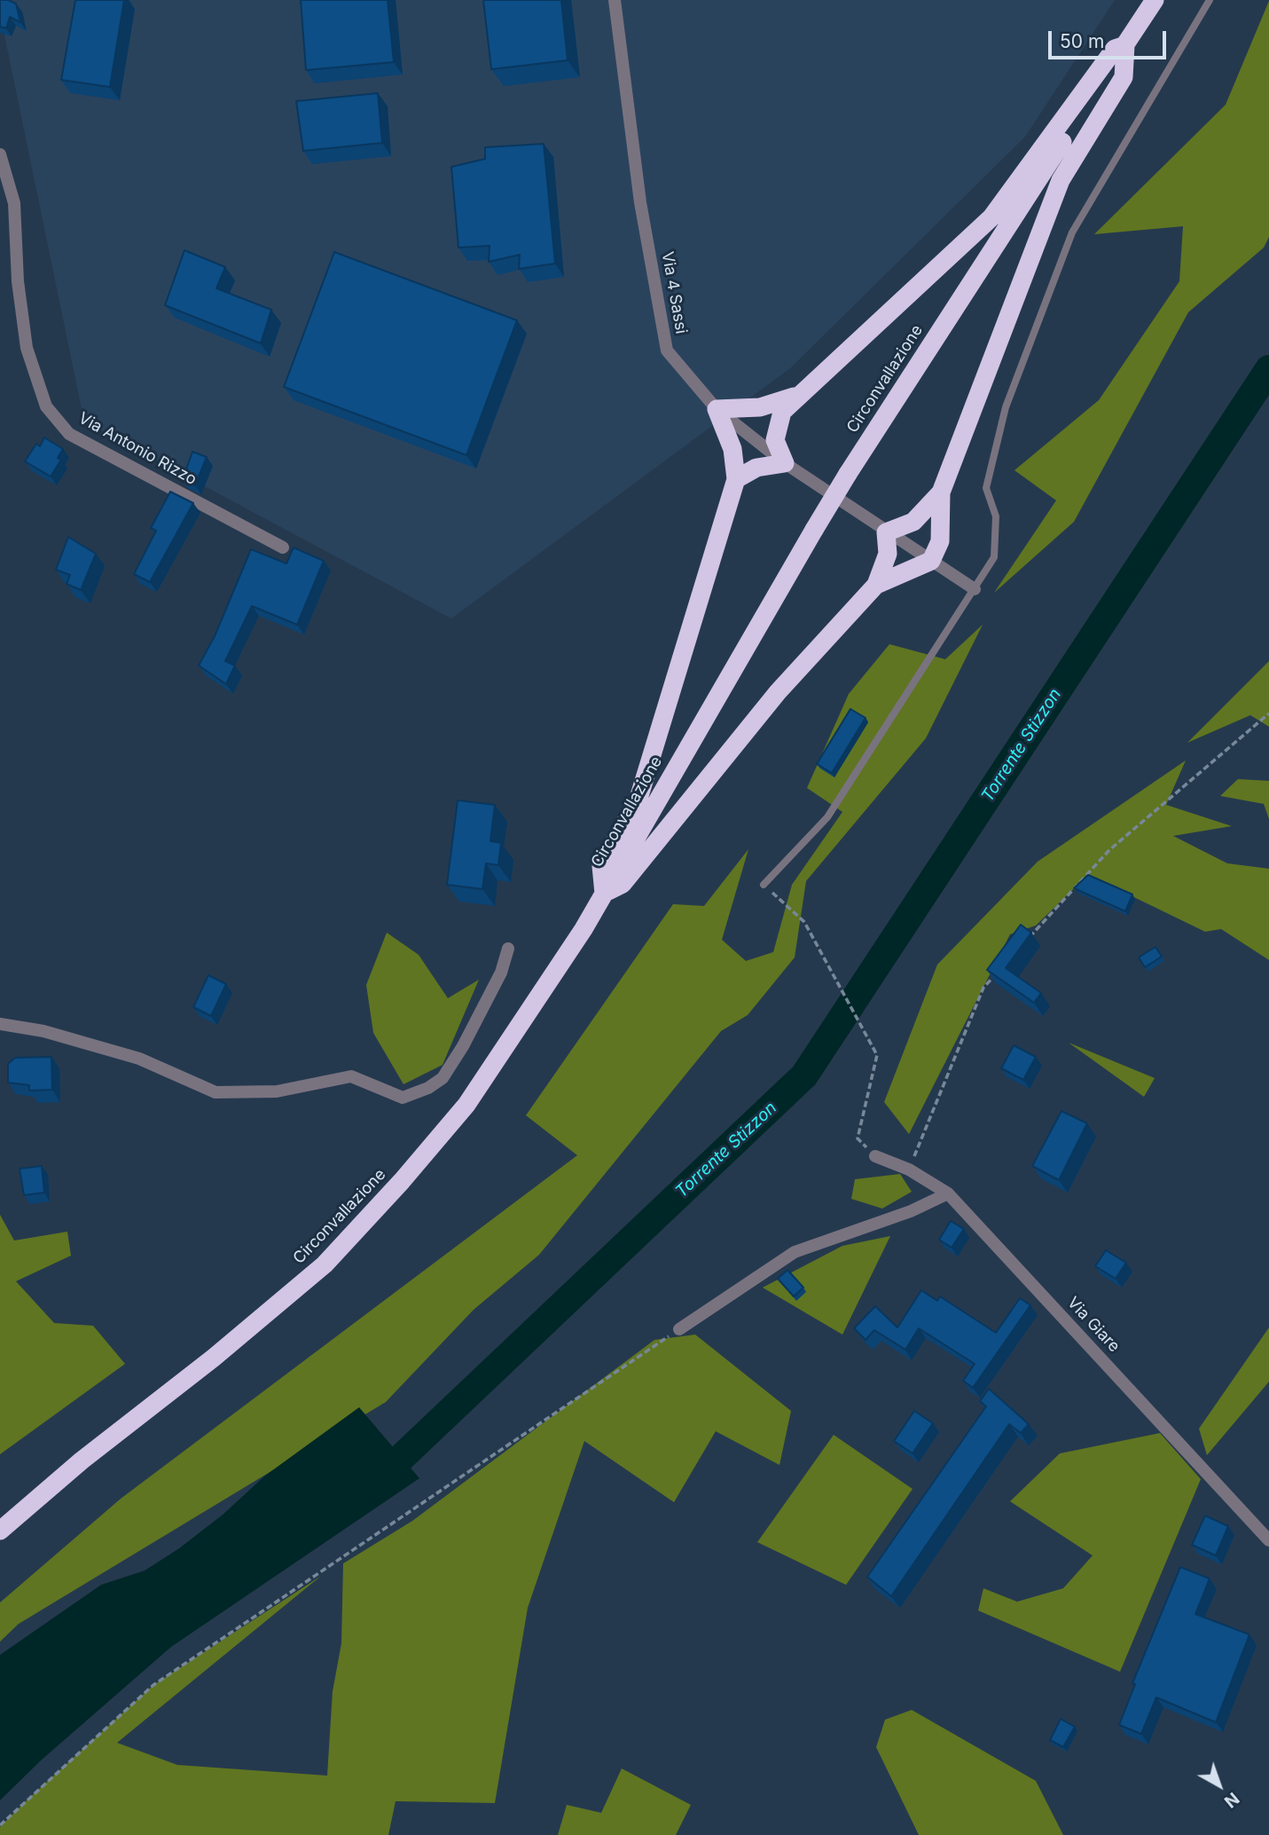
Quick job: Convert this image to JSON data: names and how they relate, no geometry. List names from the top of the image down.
{
  "streets": {
    "highway": ["Circonvallazione"],
    "street": ["Via 4 Sassi", "Via Antonio Rizzo", "Via Giare"]
  },
  "water": ["Torrente Stizzon"],
  "scale_bar": "50 m",
  "north": "bottom right"
}
